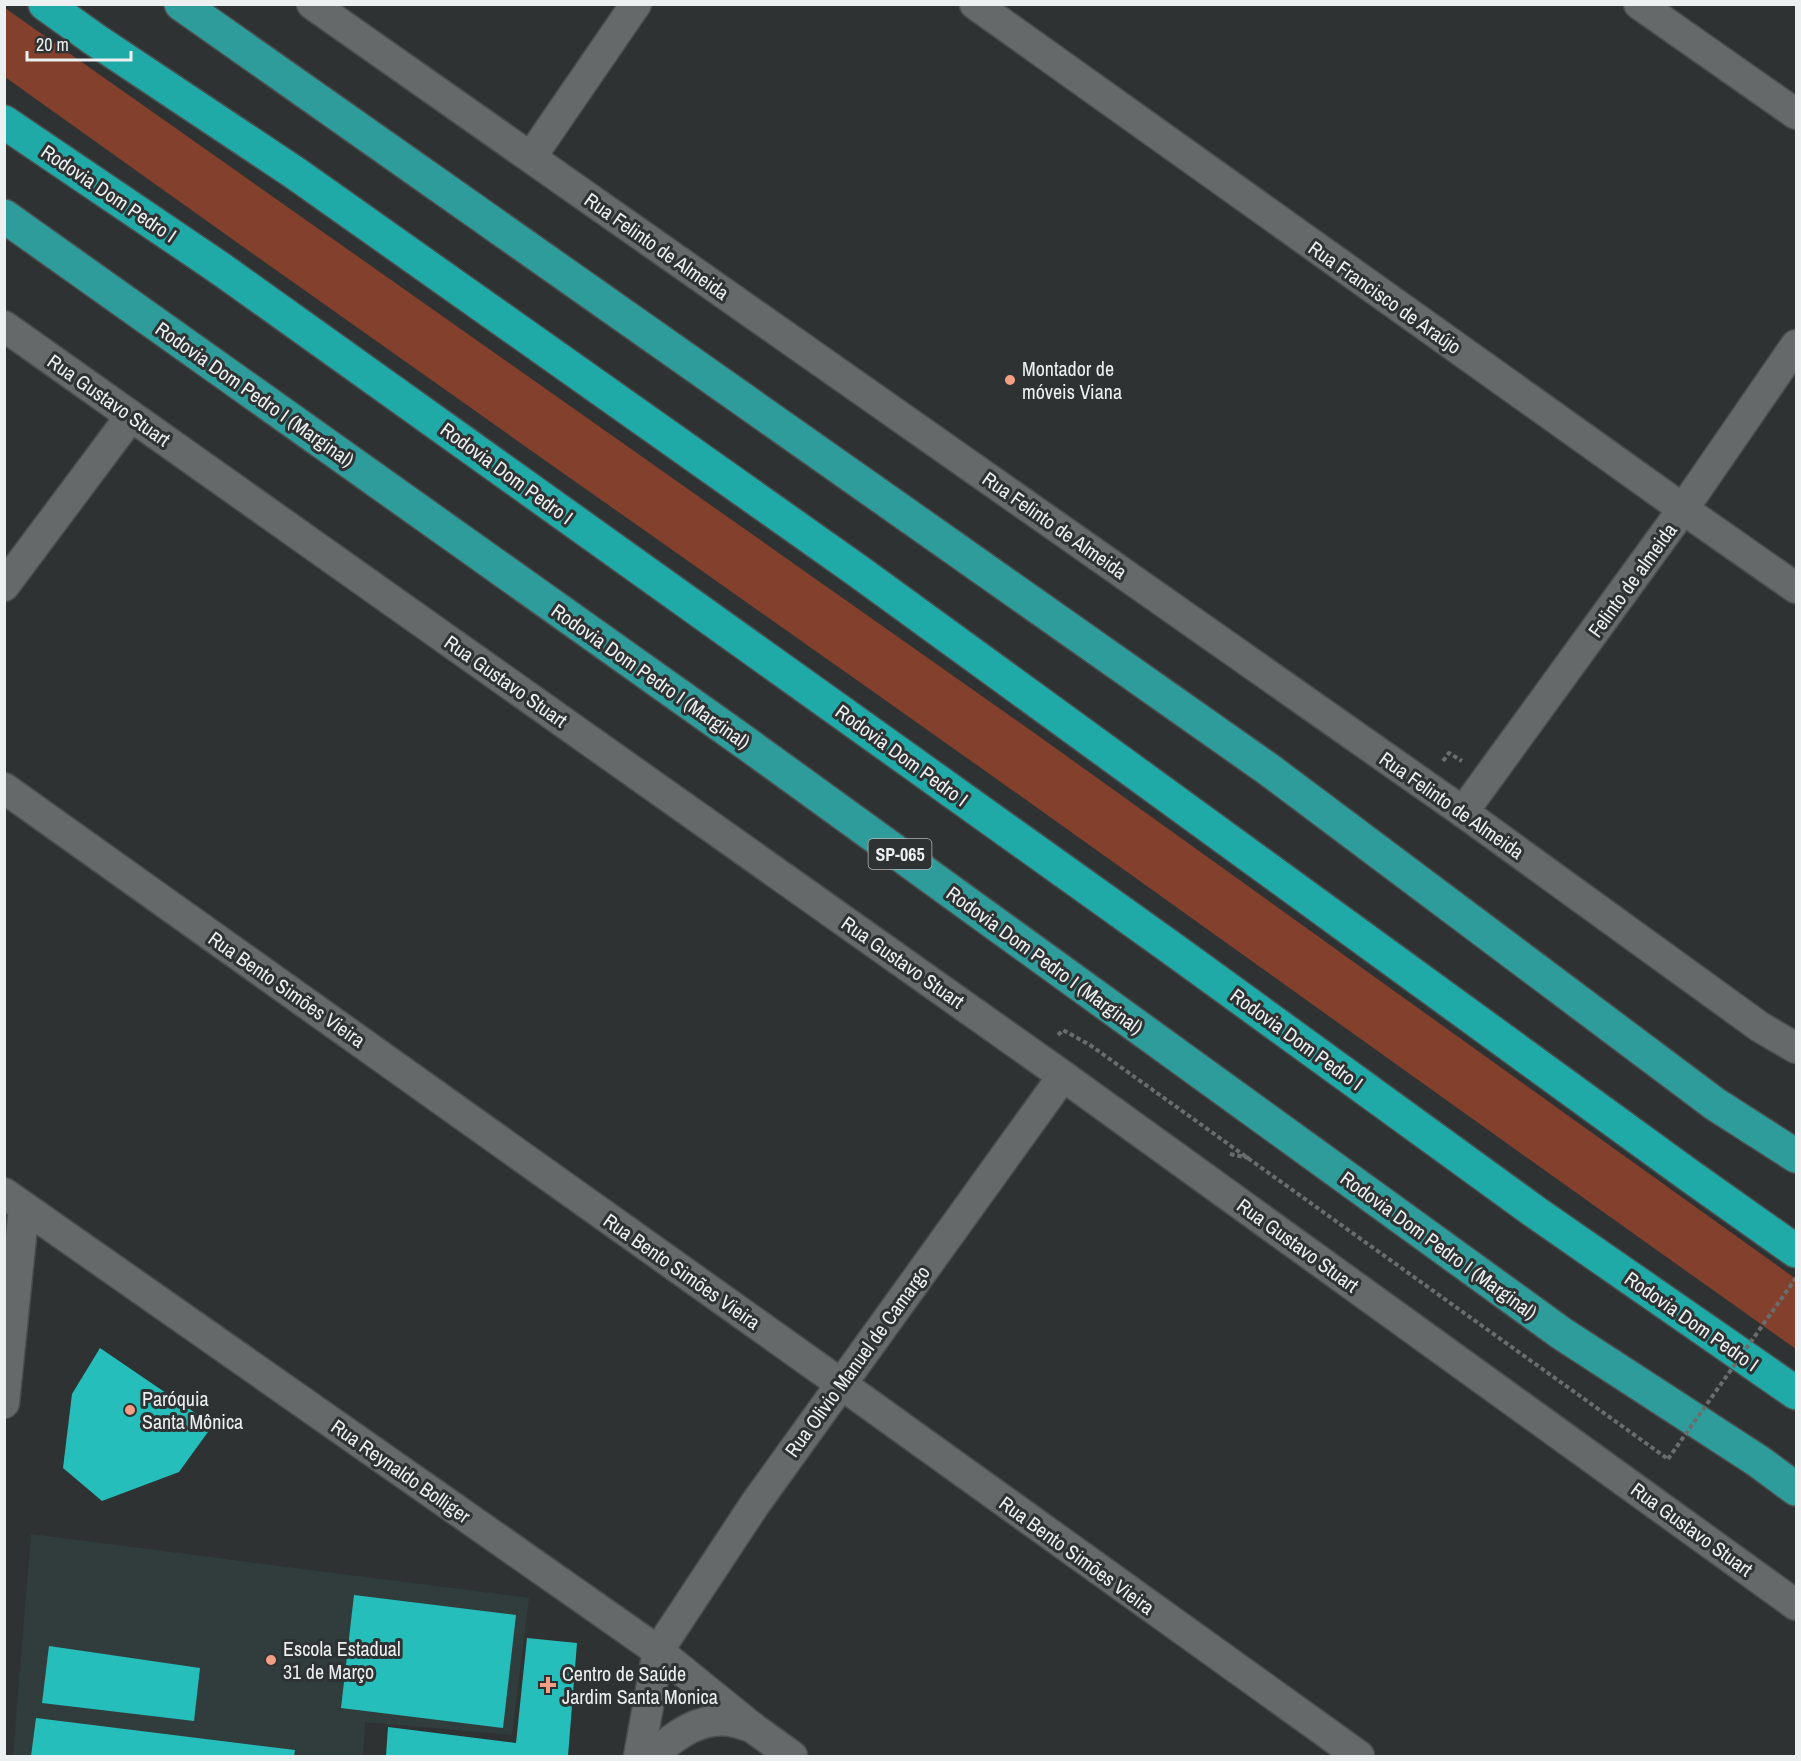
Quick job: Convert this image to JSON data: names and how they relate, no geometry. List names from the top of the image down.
{
  "streets": {
    "highway": ["Rodovia Dom Pedro I", "Rodovia Dom Pedro I (Marginal)", "SP-065"],
    "street": [
      "Rua Felinto de Almeida",
      "Rua Francisco de Araújo",
      "Rua Gustavo Stuart",
      "Felinto de almeida",
      "Rua Bento Simões Vieira",
      "Rua Olivio Manuel de Camargo",
      "Rua Reynaldo Bolliger"
    ]
  },
  "crossings": [
    ["Rua Felinto de Almeida", "Felinto de almeida"],
    ["Rua Francisco de Araújo", "Felinto de almeida"],
    ["Rua Gustavo Stuart", "Rua Olivio Manuel de Camargo"],
    ["Rua Bento Simões Vieira", "Rua Olivio Manuel de Camargo"],
    ["Rua Olivio Manuel de Camargo", "Rua Reynaldo Bolliger"]
  ],
  "places": {
    "other": ["Montador de móveis Viana", "Paróquia Santa Mônica", "Escola Estadual 31 de Março"],
    "health": ["Centro de Saúde Jardim Santa Monica"]
  },
  "scale_bar": "20 m"
}
